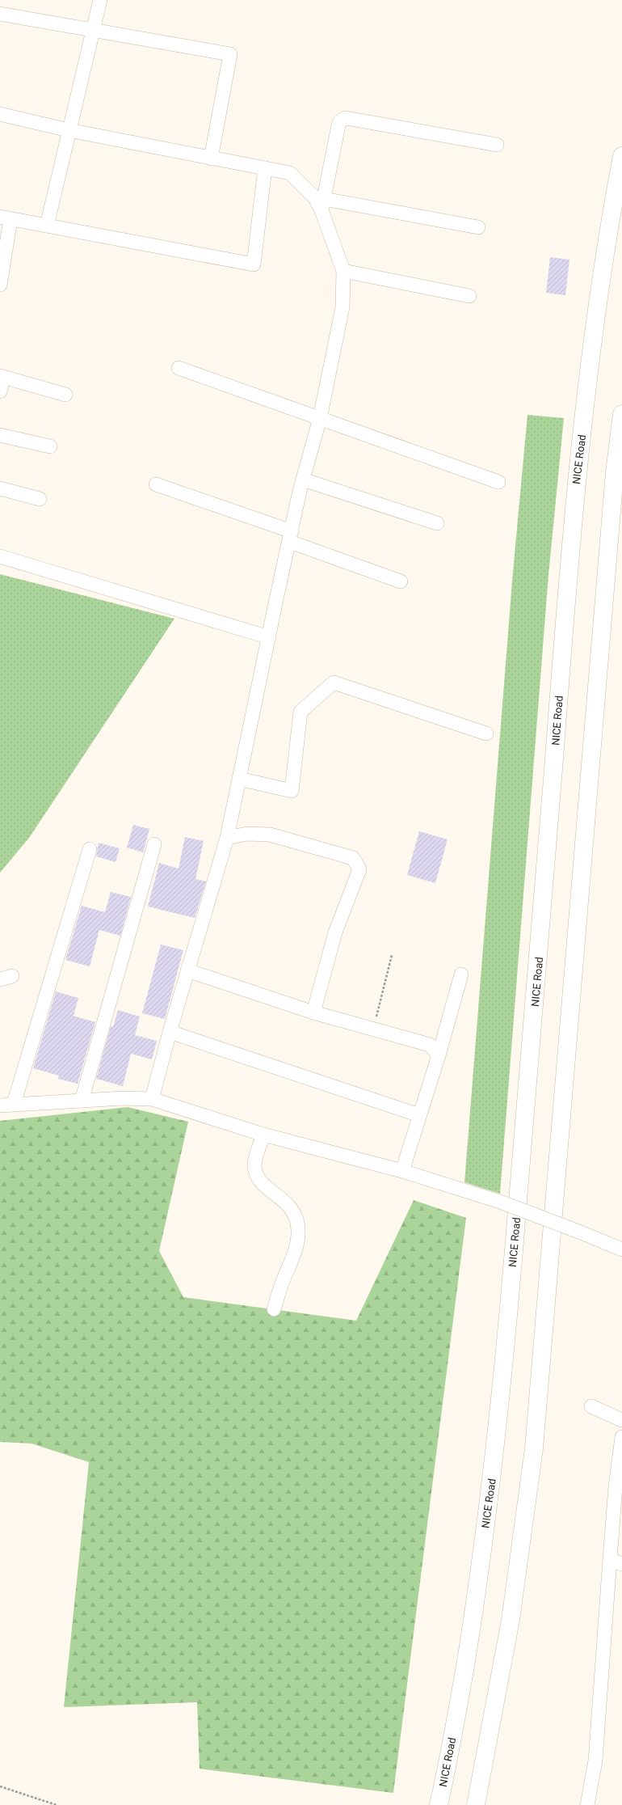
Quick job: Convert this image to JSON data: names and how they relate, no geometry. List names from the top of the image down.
{
  "streets": {
    "highway": ["NICE Road"]
  }
}
